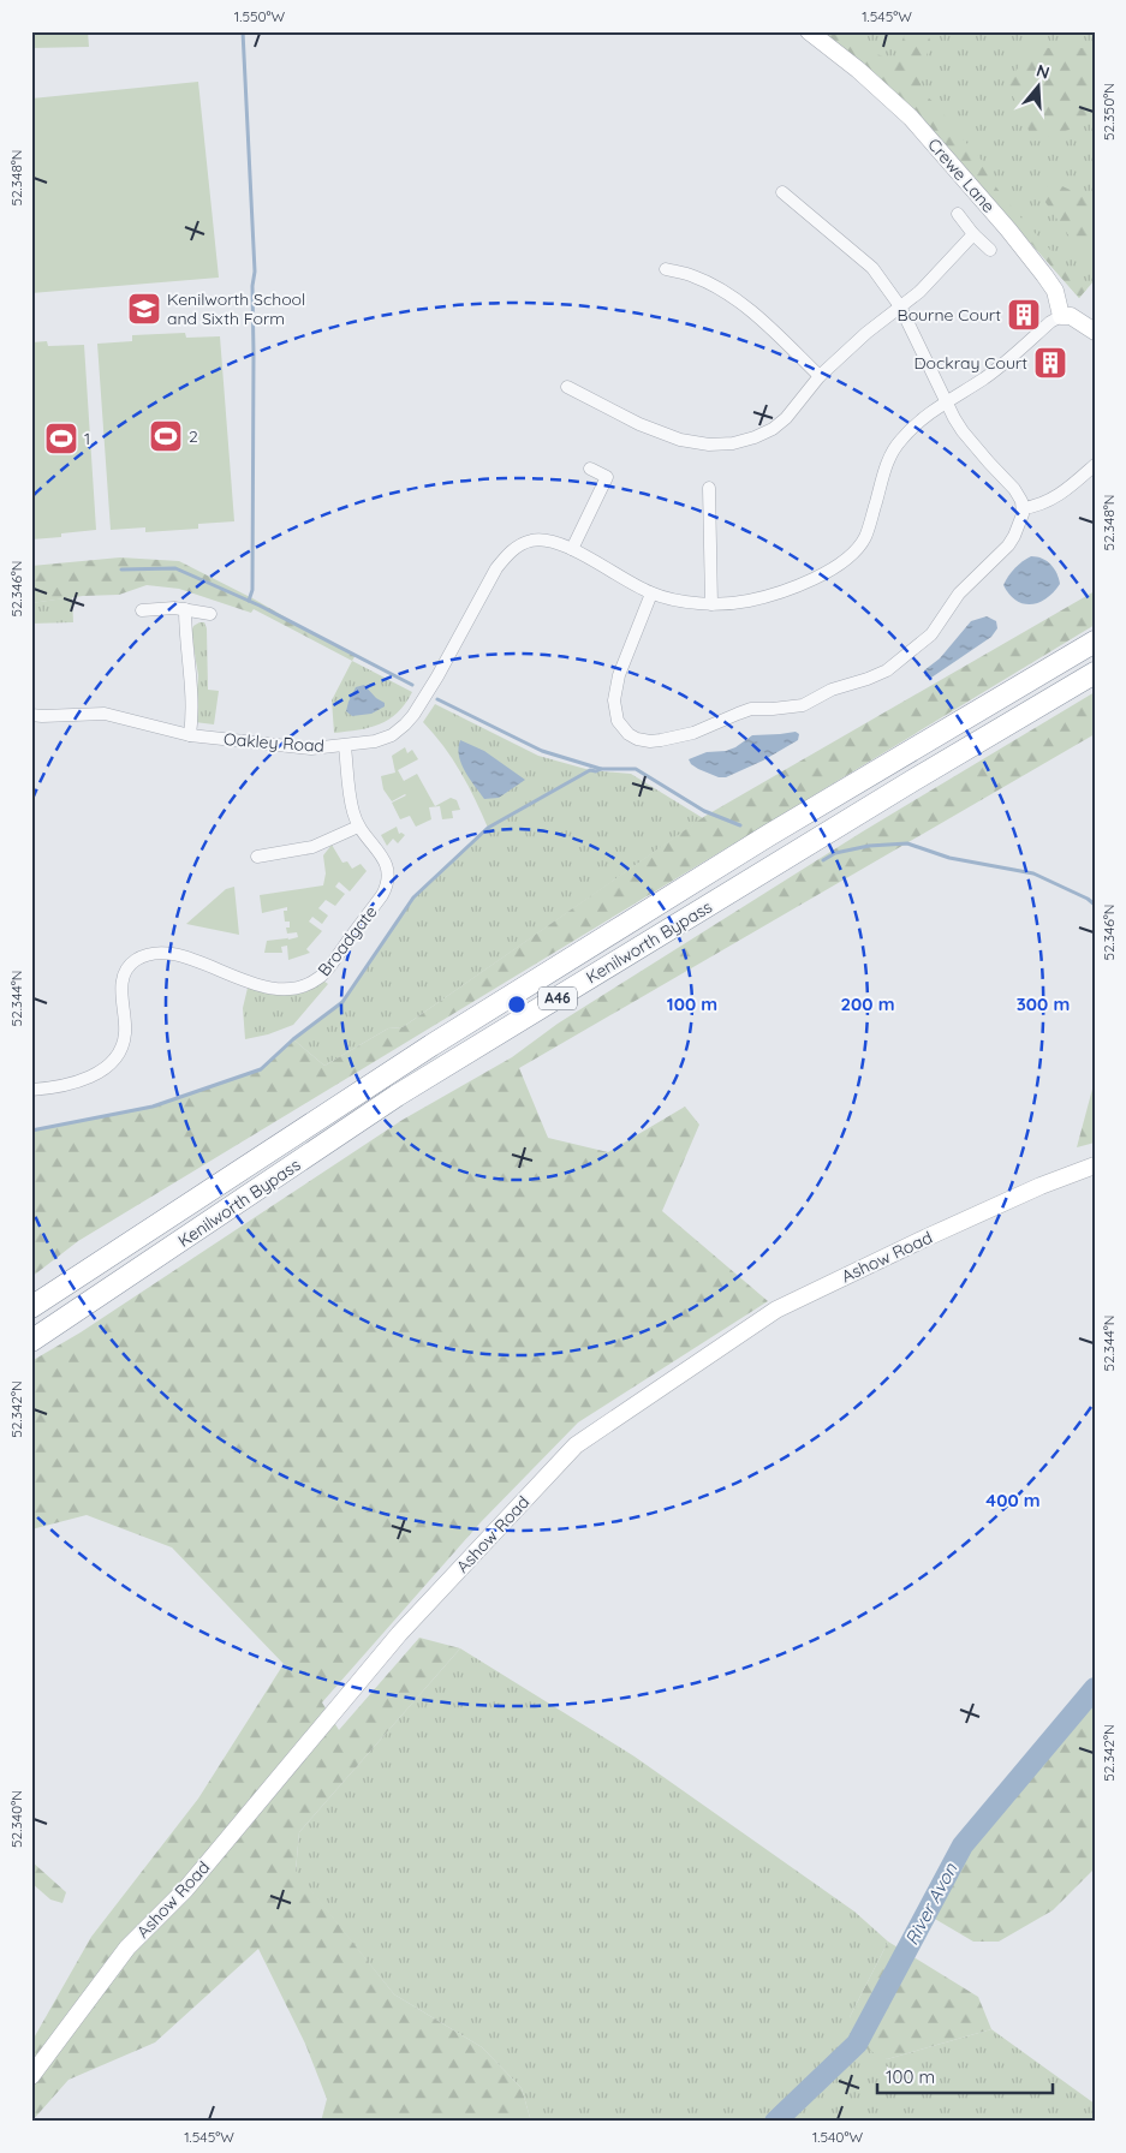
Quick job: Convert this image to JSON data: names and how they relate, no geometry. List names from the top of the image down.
{
  "streets": {
    "highway": ["Kenilworth Bypass", "A46"],
    "main road": ["Crewe Lane", "Ashow Road"],
    "street": ["Oakley Road", "Broadgate"]
  },
  "crossings": [
    ["Oakley Road", "Broadgate"]
  ],
  "water": ["River Avon"],
  "places": {
    "school or university": ["Kenilworth School and Sixth Form"],
    "building": ["Bourne Court", "Dockray Court"],
    "sports": ["2", "1"]
  },
  "scale_bar": "100 m",
  "north": "top",
  "coordinates": [
    "1.550°W",
    "1.545°W",
    "52.350°N",
    "52.348°N",
    "52.346°N",
    "52.344°N",
    "52.342°N",
    "52.340°N",
    "1.540°W"
  ],
  "rings": [
    "100 m",
    "200 m",
    "300 m",
    "400 m"
  ]
}
